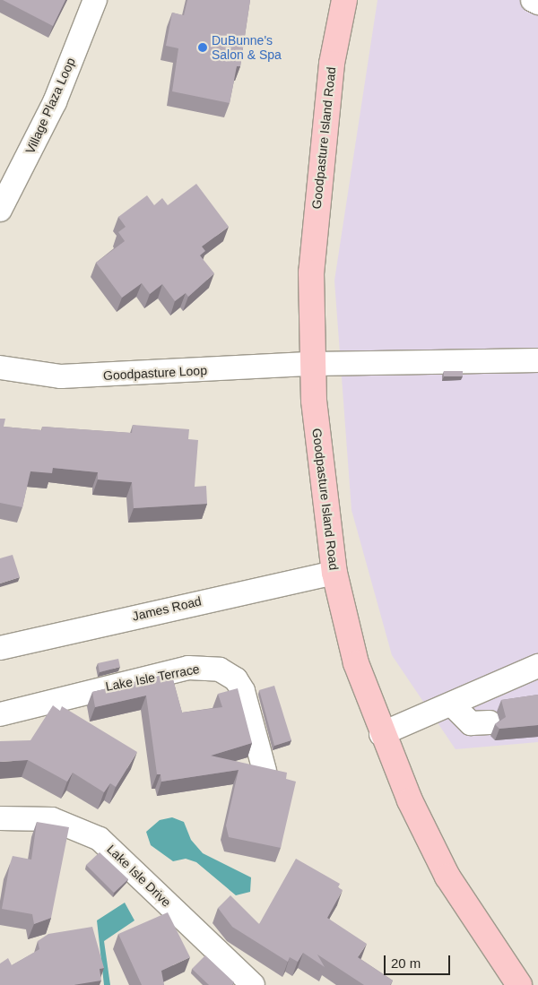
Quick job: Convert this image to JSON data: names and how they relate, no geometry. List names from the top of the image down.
{
  "streets": {
    "main road": ["Goodpasture Island Road"],
    "street": [
      "Village Plaza Loop",
      "Goodpasture Loop",
      "James Road",
      "Lake Isle Terrace",
      "Lake Isle Drive"
    ]
  },
  "crossings": [
    ["Goodpasture Island Road", "Goodpasture Loop"],
    ["Goodpasture Island Road", "James Road"]
  ],
  "places": ["DuBunne's Salon & Spa"],
  "scale_bar": "20 m"
}
